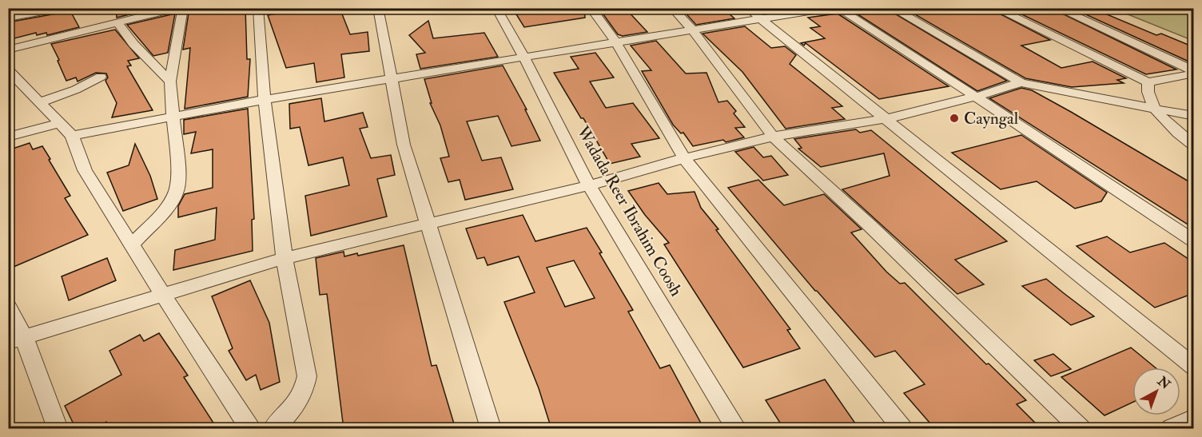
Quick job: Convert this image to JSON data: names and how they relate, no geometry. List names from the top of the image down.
{
  "streets": {
    "street": ["Wadada Reer Ibrahim Coosh"]
  },
  "places": ["Cayngal"],
  "north": "top right"
}
